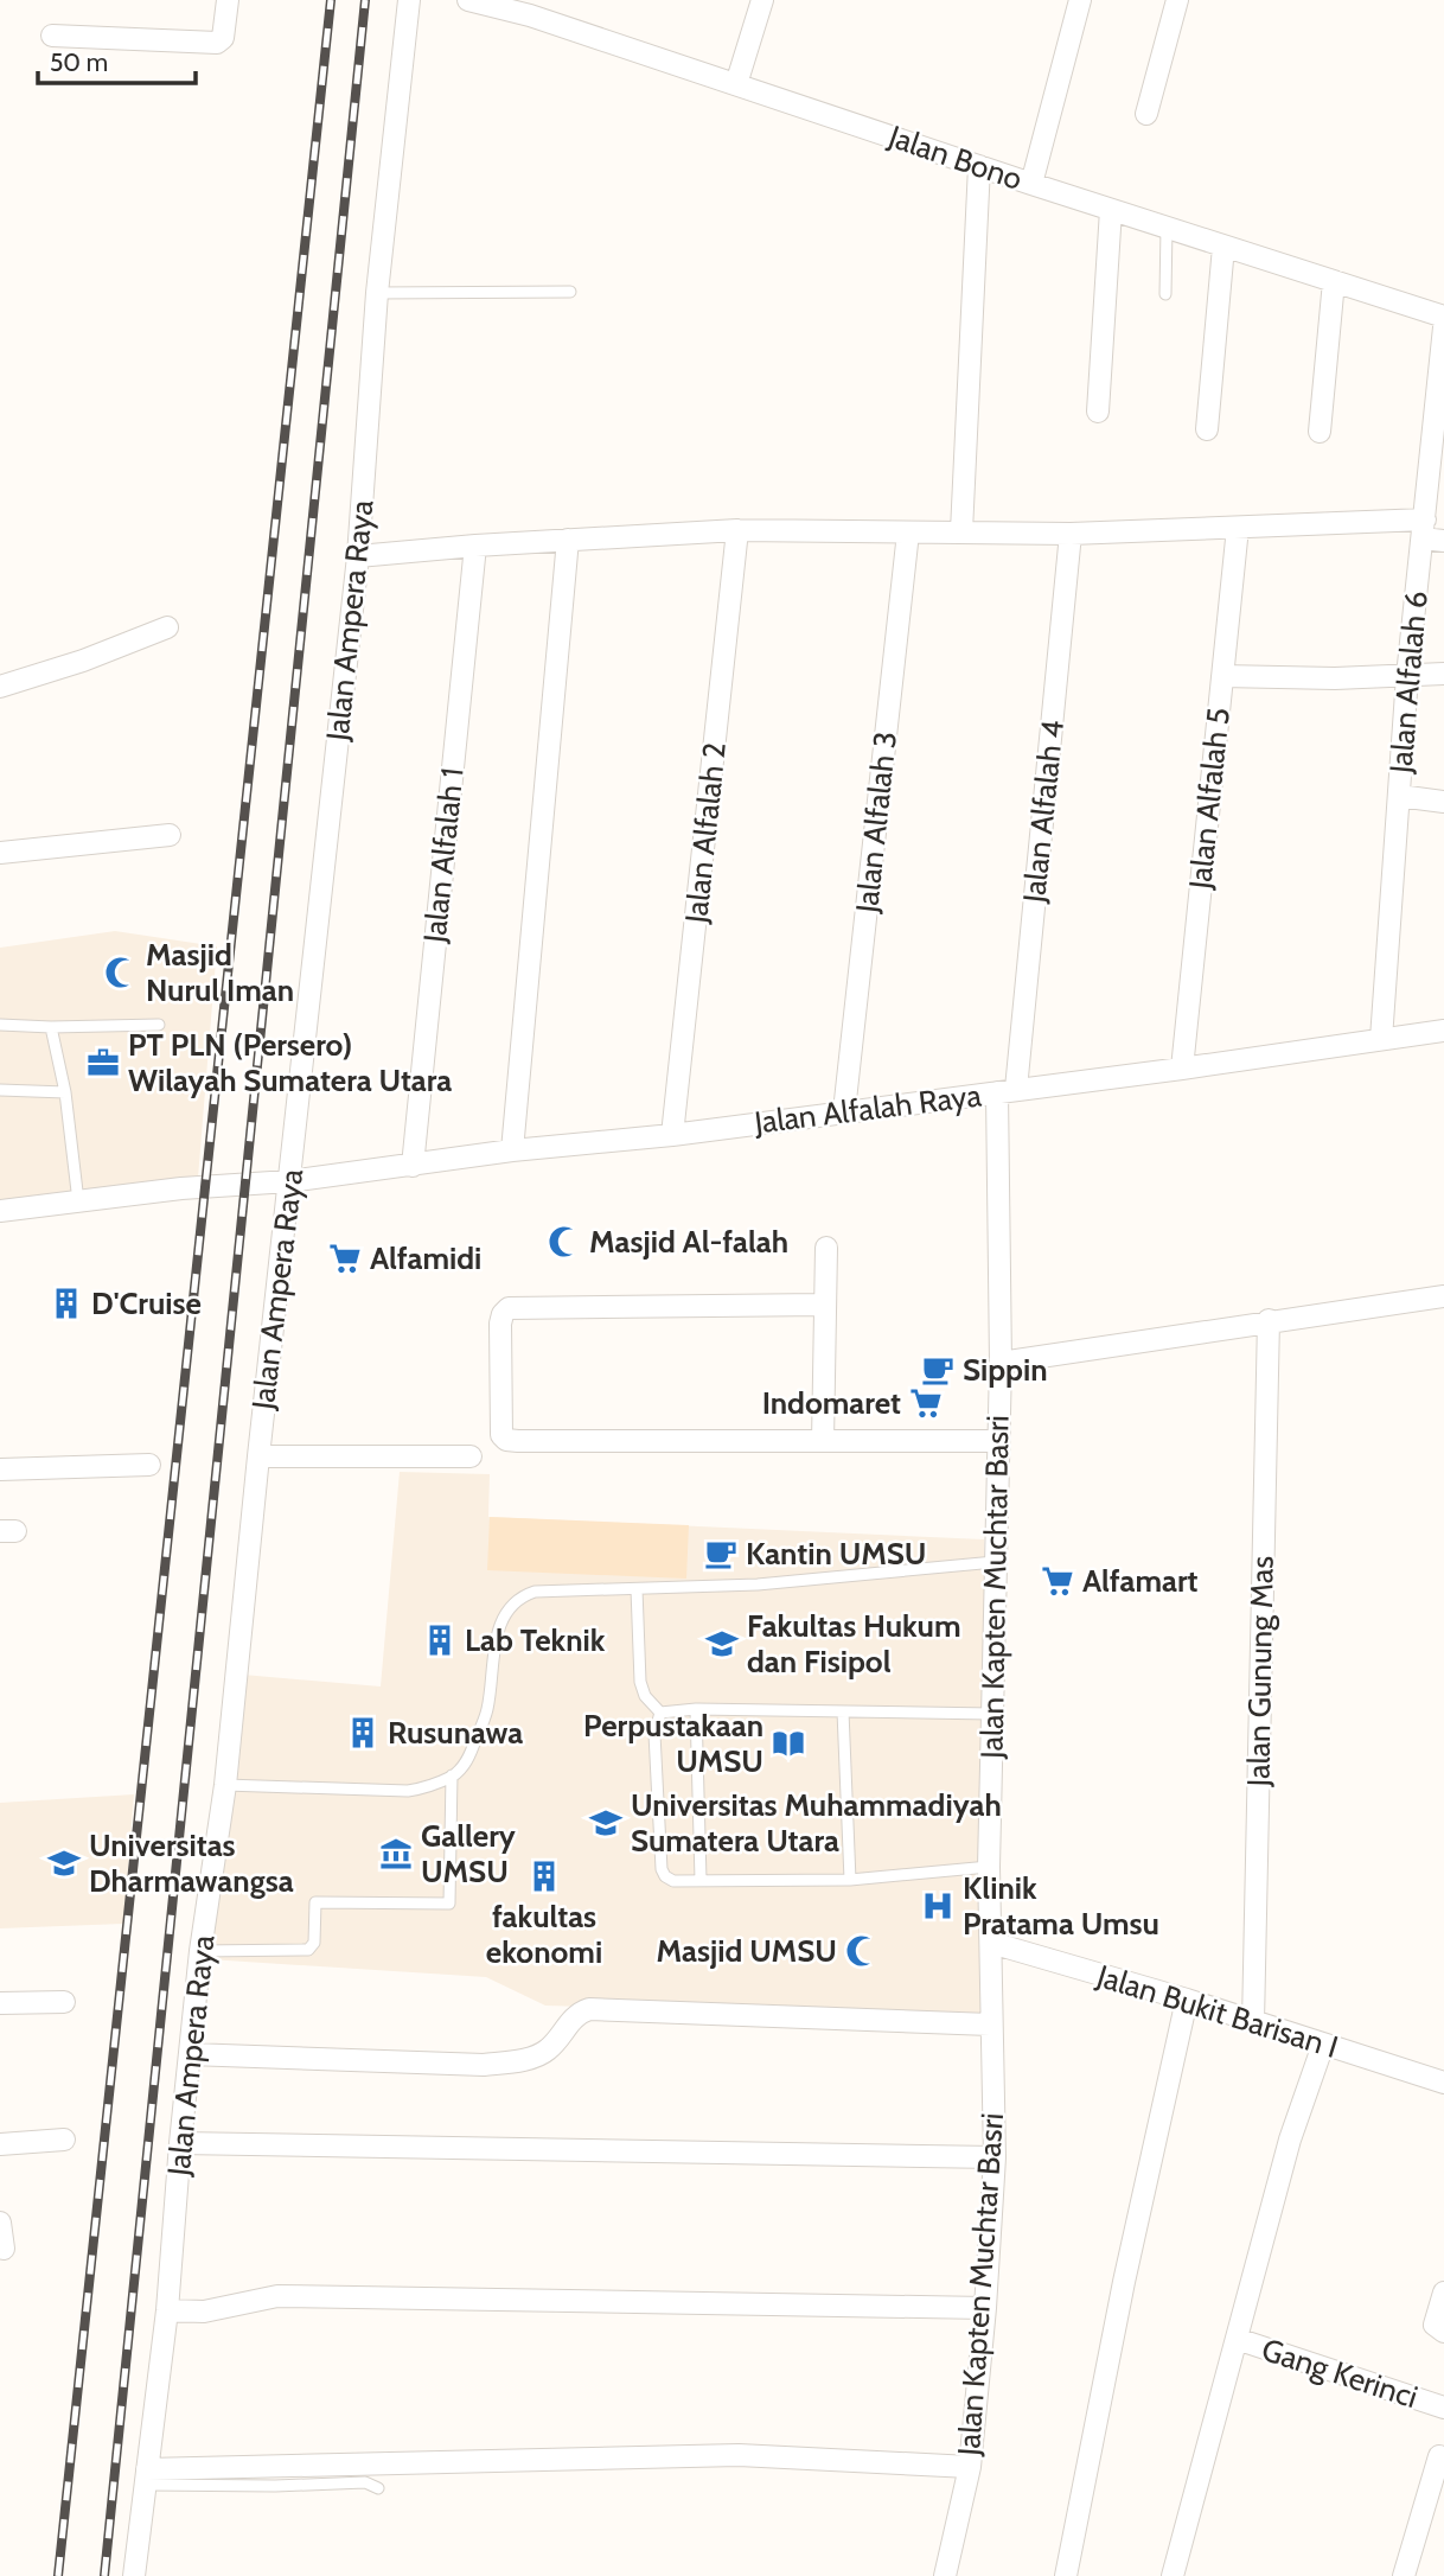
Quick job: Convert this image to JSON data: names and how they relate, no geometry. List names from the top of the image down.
{
  "streets": {
    "street": [
      "Jalan Bono",
      "Jalan Ampera Raya",
      "Jalan Alfalah 6",
      "Jalan Alfalah 5",
      "Jalan Alfalah 4",
      "Jalan Alfalah 3",
      "Jalan Alfalah 2",
      "Jalan Alfalah 1",
      "Jalan Alfalah Raya",
      "Jalan Kapten Muchtar Basri",
      "Jalan Gunung Mas",
      "Jalan Bukit Barisan I",
      "Gang Kerinci"
    ]
  },
  "crossings": [
    ["Jalan Ampera Raya", "Jalan Alfalah Raya"],
    ["Jalan Alfalah 6", "Jalan Alfalah Raya"],
    ["Jalan Alfalah 5", "Jalan Alfalah Raya"],
    ["Jalan Alfalah 4", "Jalan Alfalah Raya"],
    ["Jalan Alfalah 4", "Jalan Kapten Muchtar Basri"],
    ["Jalan Alfalah 3", "Jalan Alfalah Raya"],
    ["Jalan Alfalah 2", "Jalan Alfalah Raya"],
    ["Jalan Alfalah 1", "Jalan Alfalah Raya"],
    ["Jalan Alfalah Raya", "Jalan Kapten Muchtar Basri"],
    ["Jalan Kapten Muchtar Basri", "Jalan Bukit Barisan I"],
    ["Jalan Gunung Mas", "Jalan Bukit Barisan I"]
  ],
  "places": {
    "mosque": ["Masjid Nurul Iman", "Masjid Al-falah", "Masjid UMSU"],
    "office": ["PT PLN (Persero) Wilayah Sumatera Utara"],
    "supermarket": ["Alfamidi", "Indomaret", "Alfamart"],
    "building": [
      "D'Cruise",
      "Lab Teknik",
      "Rusunawa",
      "fakultas ekonomi"
    ],
    "cafe": ["Sippin", "Kantin UMSU"],
    "school or university": ["Fakultas Hukum dan Fisipol", "Universitas Muhammadiyah Sumatera Utara", "Universitas Dharmawangsa"],
    "library": ["Perpustakaan UMSU"],
    "museum": ["Gallery UMSU"],
    "hospital": ["Klinik Pratama Umsu"]
  },
  "scale_bar": "50 m"
}
